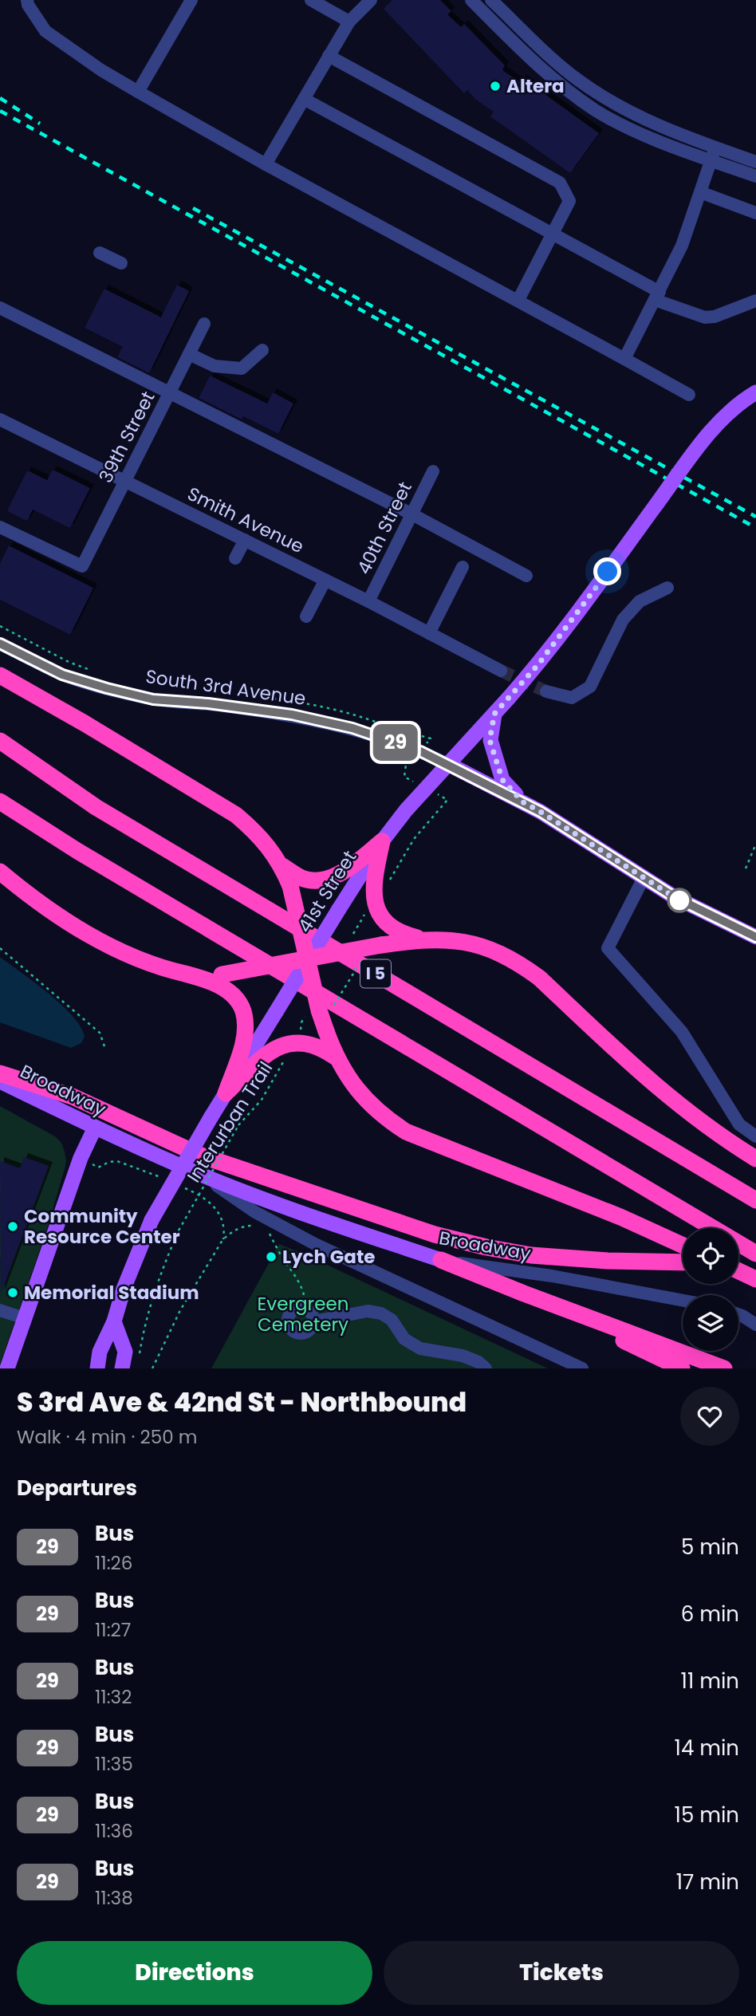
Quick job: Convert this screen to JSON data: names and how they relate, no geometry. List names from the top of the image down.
{
  "streets": {
    "highway": ["I 5"],
    "main road": ["41st Street", "Broadway"],
    "street": [
      "39th Street",
      "Smith Avenue",
      "40th Street",
      "South 3rd Avenue"
    ],
    "path": ["Interurban Trail"]
  },
  "crossings": [
    ["39th Street", "Smith Avenue"],
    ["Smith Avenue", "40th Street"],
    ["South 3rd Avenue", "41st Street"]
  ],
  "parks": ["Evergreen Cemetery"],
  "places": [
    "Altera",
    "Community Resource Center",
    "Lych Gate",
    "Memorial Stadium"
  ],
  "lines": ["bus line 29"],
  "page": {
    "on_map": "29",
    "heading": [
      ["S 3rd Ave & 42nd St - Northbound", "Walk · 4 min · 250 m"],
      "Departures"
    ],
    "list": [
      {
        "mark": "29",
        "name": "Bus",
        "note": "11:26",
        "value": "5 min"
      },
      {
        "mark": "29",
        "name": "Bus",
        "note": "11:27",
        "value": "6 min"
      },
      {
        "mark": "29",
        "name": "Bus",
        "note": "11:32",
        "value": "11 min"
      },
      {
        "mark": "29",
        "name": "Bus",
        "note": "11:35",
        "value": "14 min"
      },
      {
        "mark": "29",
        "name": "Bus",
        "note": "11:36",
        "value": "15 min"
      },
      {
        "mark": "29",
        "name": "Bus",
        "note": "11:38",
        "value": "17 min"
      }
    ],
    "buttons": ["Directions", "Tickets"]
  }
}
